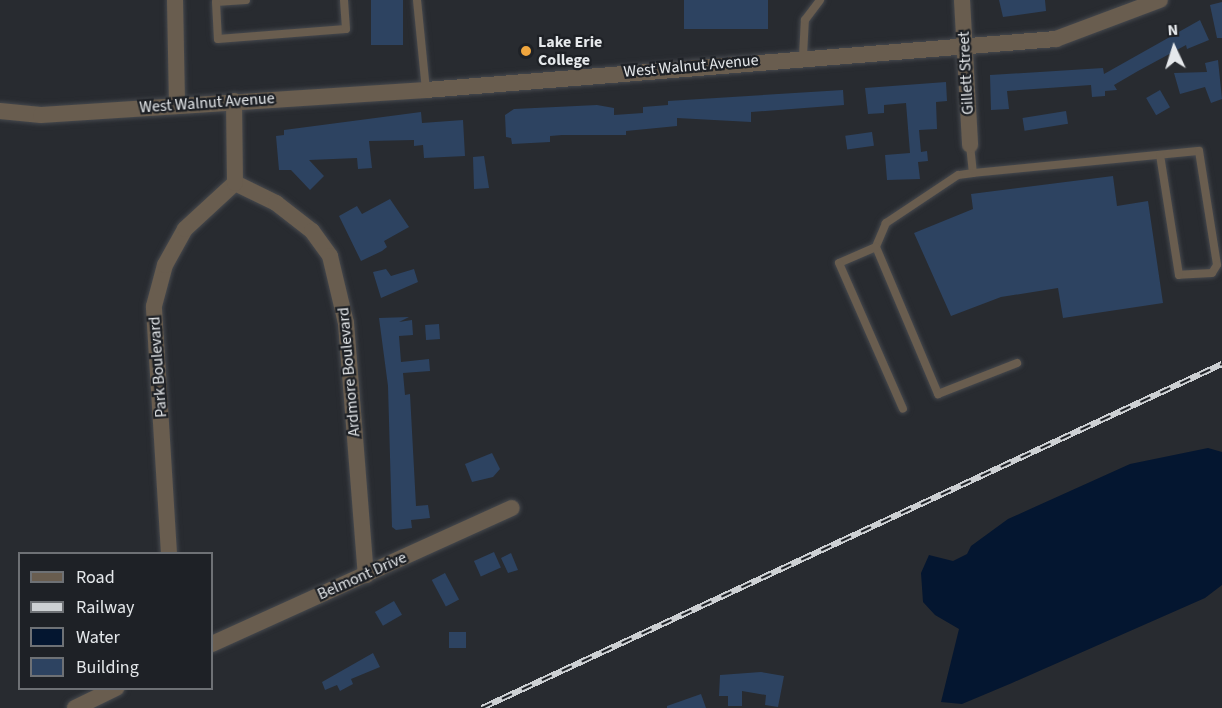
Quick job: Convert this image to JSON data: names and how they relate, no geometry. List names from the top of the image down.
{
  "streets": {
    "street": [
      "West Walnut Avenue",
      "Gillett Street",
      "Park Boulevard",
      "Ardmore Boulevard",
      "Belmont Drive"
    ]
  },
  "crossings": [
    ["West Walnut Avenue", "Gillett Street"],
    ["Park Boulevard", "Ardmore Boulevard"],
    ["Ardmore Boulevard", "Belmont Drive"]
  ],
  "places": ["Lake Erie College"],
  "legend": [
    "Road",
    "Railway",
    "Water",
    "Building"
  ],
  "north": "top"
}
